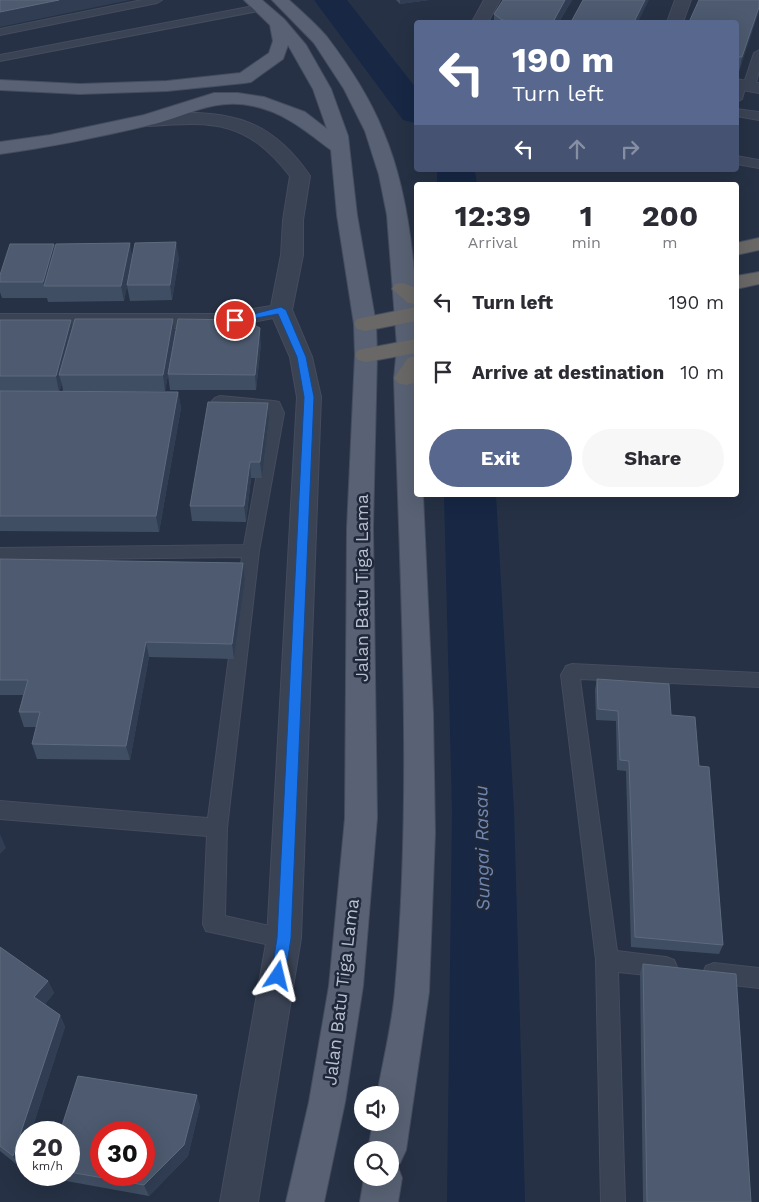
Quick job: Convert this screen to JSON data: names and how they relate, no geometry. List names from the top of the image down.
{
  "streets": {
    "main road": ["Jalan Batu Tiga Lama"]
  },
  "water": ["Sungai Rasau"],
  "page": {
    "turn": ["190 m", "Turn left"],
    "eta": [
      "12:39",
      "Arrival",
      "1",
      "min",
      "200",
      "m"
    ],
    "list": [
      {
        "name": "Turn left",
        "value": "190 m"
      },
      {
        "name": "Arrive at destination",
        "value": "10 m"
      }
    ],
    "buttons": ["Exit", "Share"],
    "speed": "20 km/h",
    "limit": "30"
  }
}
